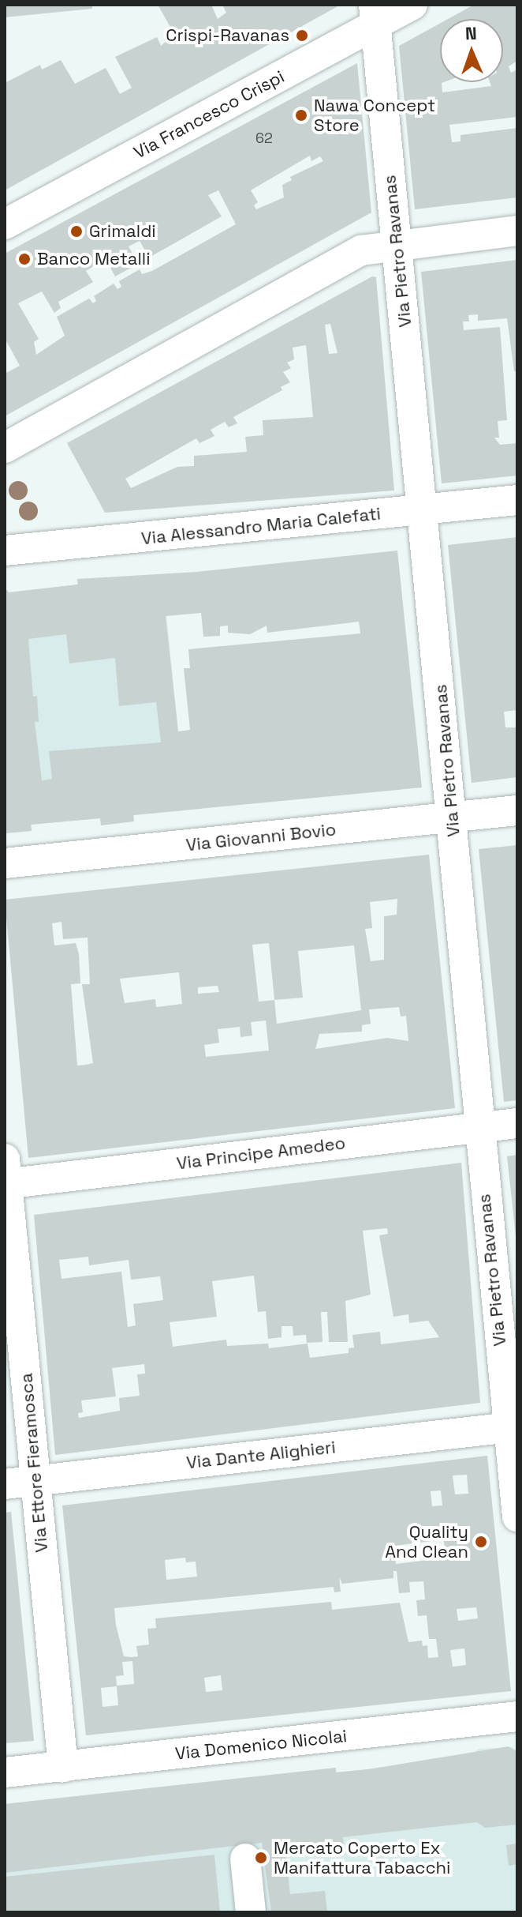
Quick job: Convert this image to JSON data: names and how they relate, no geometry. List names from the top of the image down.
{
  "streets": {
    "street": [
      "Via Francesco Crispi",
      "Via Pietro Ravanas",
      "Via Alessandro Maria Calefati",
      "Via Giovanni Bovio",
      "Via Principe Amedeo",
      "Via Dante Alighieri",
      "Via Ettore Fieramosca",
      "Via Domenico Nicolai"
    ]
  },
  "crossings": [
    ["Via Francesco Crispi", "Via Pietro Ravanas"],
    ["Via Pietro Ravanas", "Via Alessandro Maria Calefati"],
    ["Via Pietro Ravanas", "Via Giovanni Bovio"],
    ["Via Pietro Ravanas", "Via Principe Amedeo"],
    ["Via Pietro Ravanas", "Via Dante Alighieri"],
    ["Via Principe Amedeo", "Via Ettore Fieramosca"],
    ["Via Dante Alighieri", "Via Ettore Fieramosca"],
    ["Via Ettore Fieramosca", "Via Domenico Nicolai"]
  ],
  "places": [
    "Crispi-Ravanas",
    "Nawa Concept Store",
    "Grimaldi",
    "Banco Metalli",
    "Quality And Clean",
    "Mercato Coperto Ex Manifattura Tabacchi"
  ],
  "house_numbers": ["62"],
  "north": "top"
}
